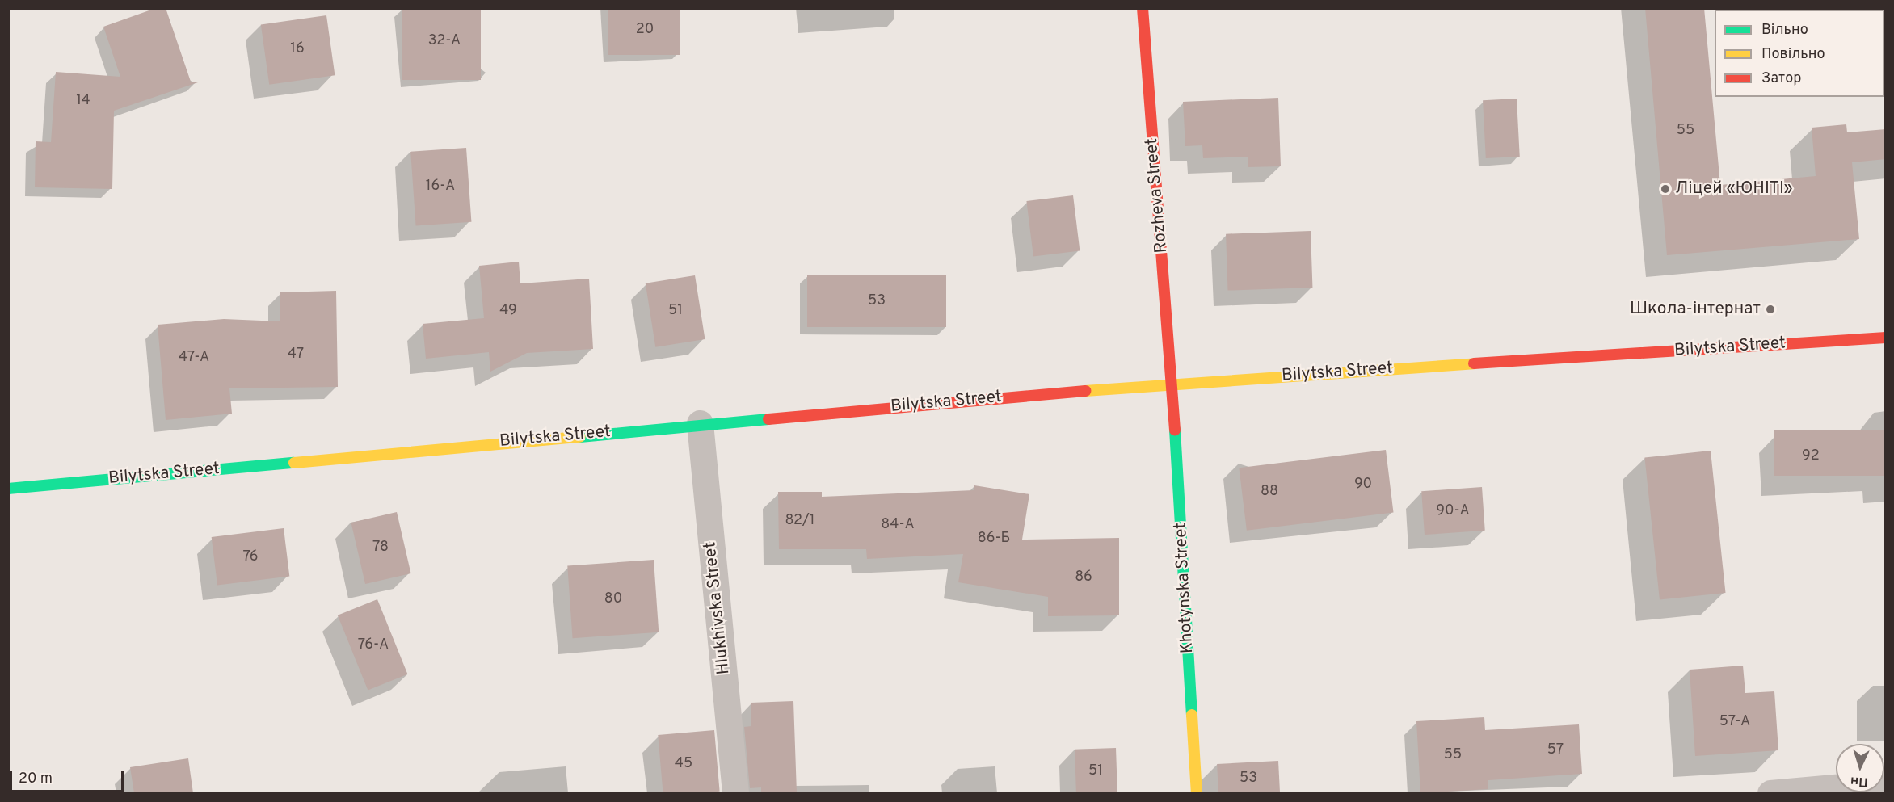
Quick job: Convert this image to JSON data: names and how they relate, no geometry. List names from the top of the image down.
{
  "streets": {
    "main road": ["Rozheva Street", "Bilytska Street", "Khotynska Street"],
    "street": ["Hlukhivska Street"]
  },
  "crossings": [
    ["Rozheva Street", "Bilytska Street"],
    ["Rozheva Street", "Khotynska Street"],
    ["Bilytska Street", "Khotynska Street"],
    ["Bilytska Street", "Hlukhivska Street"]
  ],
  "places": ["Ліцей «ЮНІТІ»", "Школа-інтернат"],
  "house_numbers": [
    "20",
    "32-А",
    "16",
    "14",
    "55",
    "16-А",
    "53",
    "49",
    "51",
    "47",
    "47-А",
    "92",
    "90",
    "88",
    "90-А",
    "82/1",
    "84-А",
    "86-Б",
    "78",
    "76",
    "86",
    "80",
    "76-А",
    "57-А",
    "57",
    "55",
    "45",
    "51",
    "53"
  ],
  "legend": ["Вільно", "Повільно", "Затор"],
  "scale_bar": "20 m",
  "north": "bottom"
}
